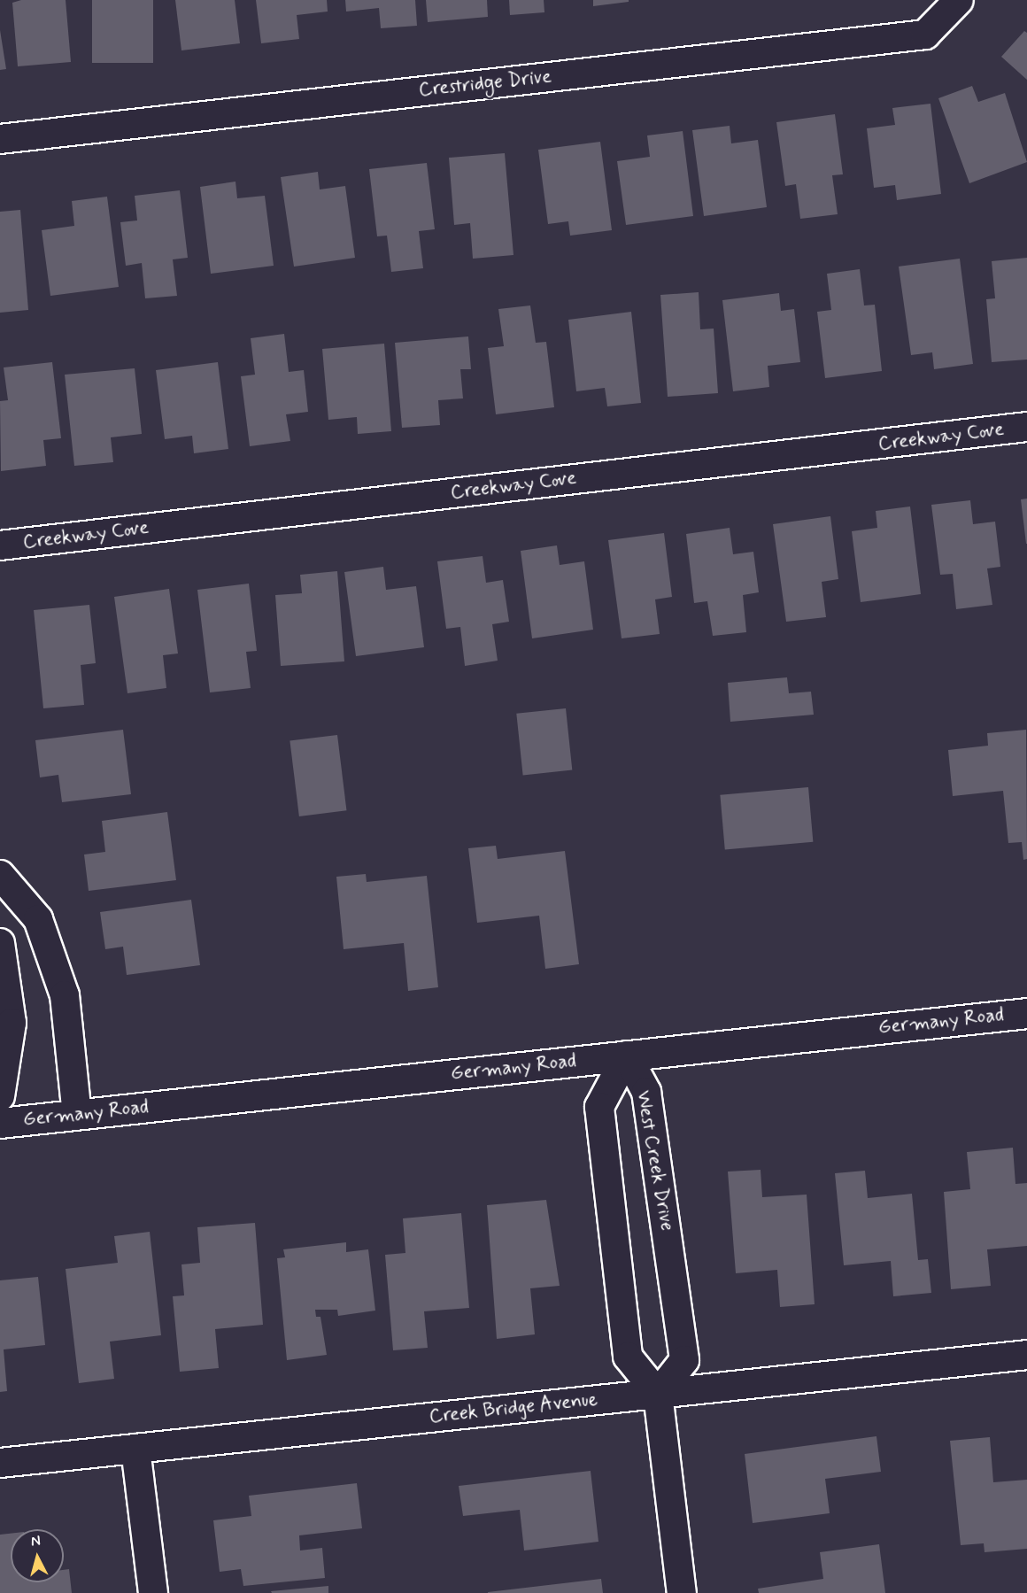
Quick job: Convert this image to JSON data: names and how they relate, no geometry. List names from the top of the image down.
{
  "streets": {
    "main road": ["Germany Road"],
    "street": [
      "Crestridge Drive",
      "Creekway Cove",
      "West Creek Drive",
      "Creek Bridge Avenue"
    ]
  },
  "crossings": [
    ["Germany Road", "West Creek Drive"],
    ["West Creek Drive", "Creek Bridge Avenue"]
  ],
  "north": "top"
}
